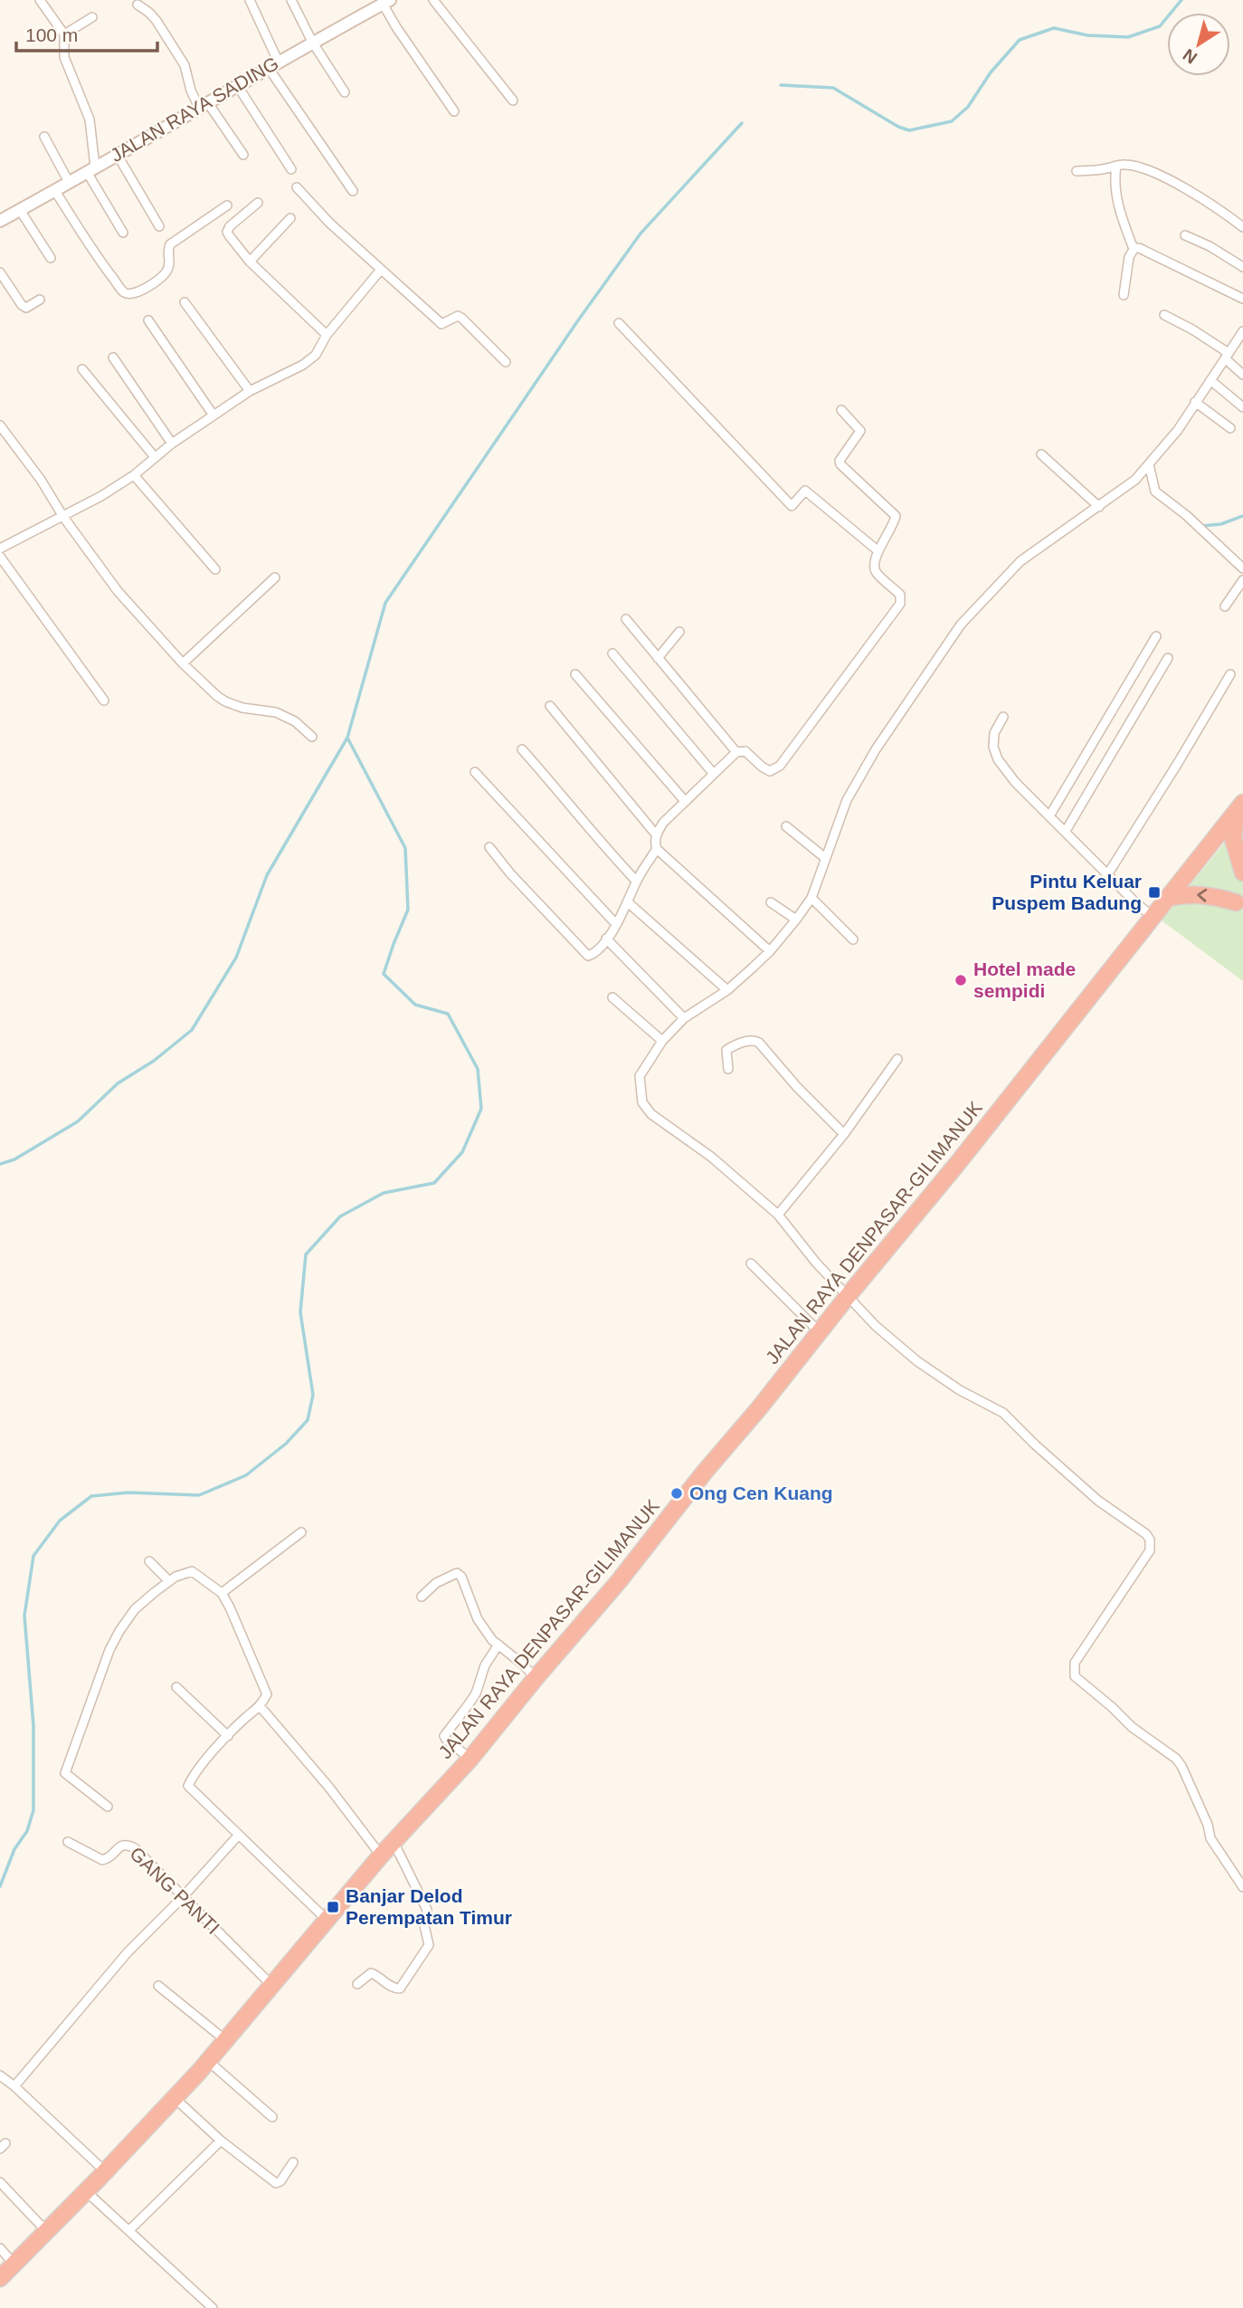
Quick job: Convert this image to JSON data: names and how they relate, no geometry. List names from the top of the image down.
{
  "streets": {
    "highway": ["JALAN RAYA DENPASAR-GILIMANUK"],
    "street": ["JALAN RAYA SADING", "GANG PANTI"]
  },
  "crossings": [
    ["JALAN RAYA DENPASAR-GILIMANUK", "GANG PANTI"]
  ],
  "places": {
    "transit": ["Pintu Keluar Puspem Badung", "Banjar Delod Perempatan Timur"],
    "other": ["Hotel made sempidi", "Ong Cen Kuang"]
  },
  "scale_bar": "100 m",
  "north": "bottom left"
}
